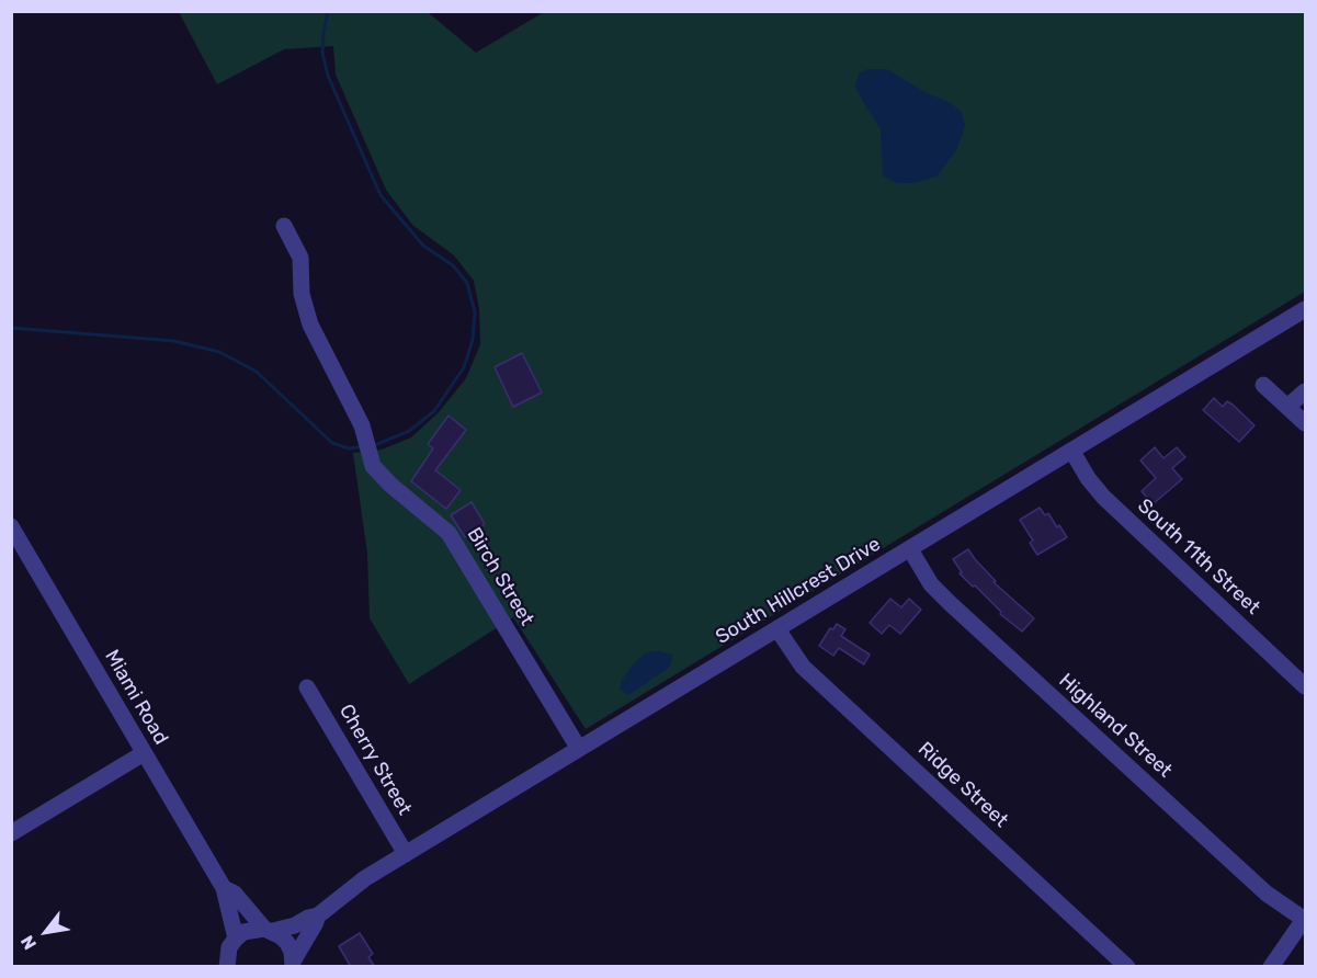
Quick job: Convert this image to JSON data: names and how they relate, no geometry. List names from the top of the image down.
{
  "streets": {
    "street": [
      "South 11th Street",
      "Birch Street",
      "South Hillcrest Drive",
      "Miami Road",
      "Highland Street",
      "Cherry Street",
      "Ridge Street"
    ]
  },
  "crossings": [
    ["South 11th Street", "South Hillcrest Drive"],
    ["Birch Street", "South Hillcrest Drive"],
    ["South Hillcrest Drive", "Miami Road"],
    ["South Hillcrest Drive", "Highland Street"],
    ["South Hillcrest Drive", "Cherry Street"],
    ["South Hillcrest Drive", "Ridge Street"]
  ],
  "north": "bottom left"
}
